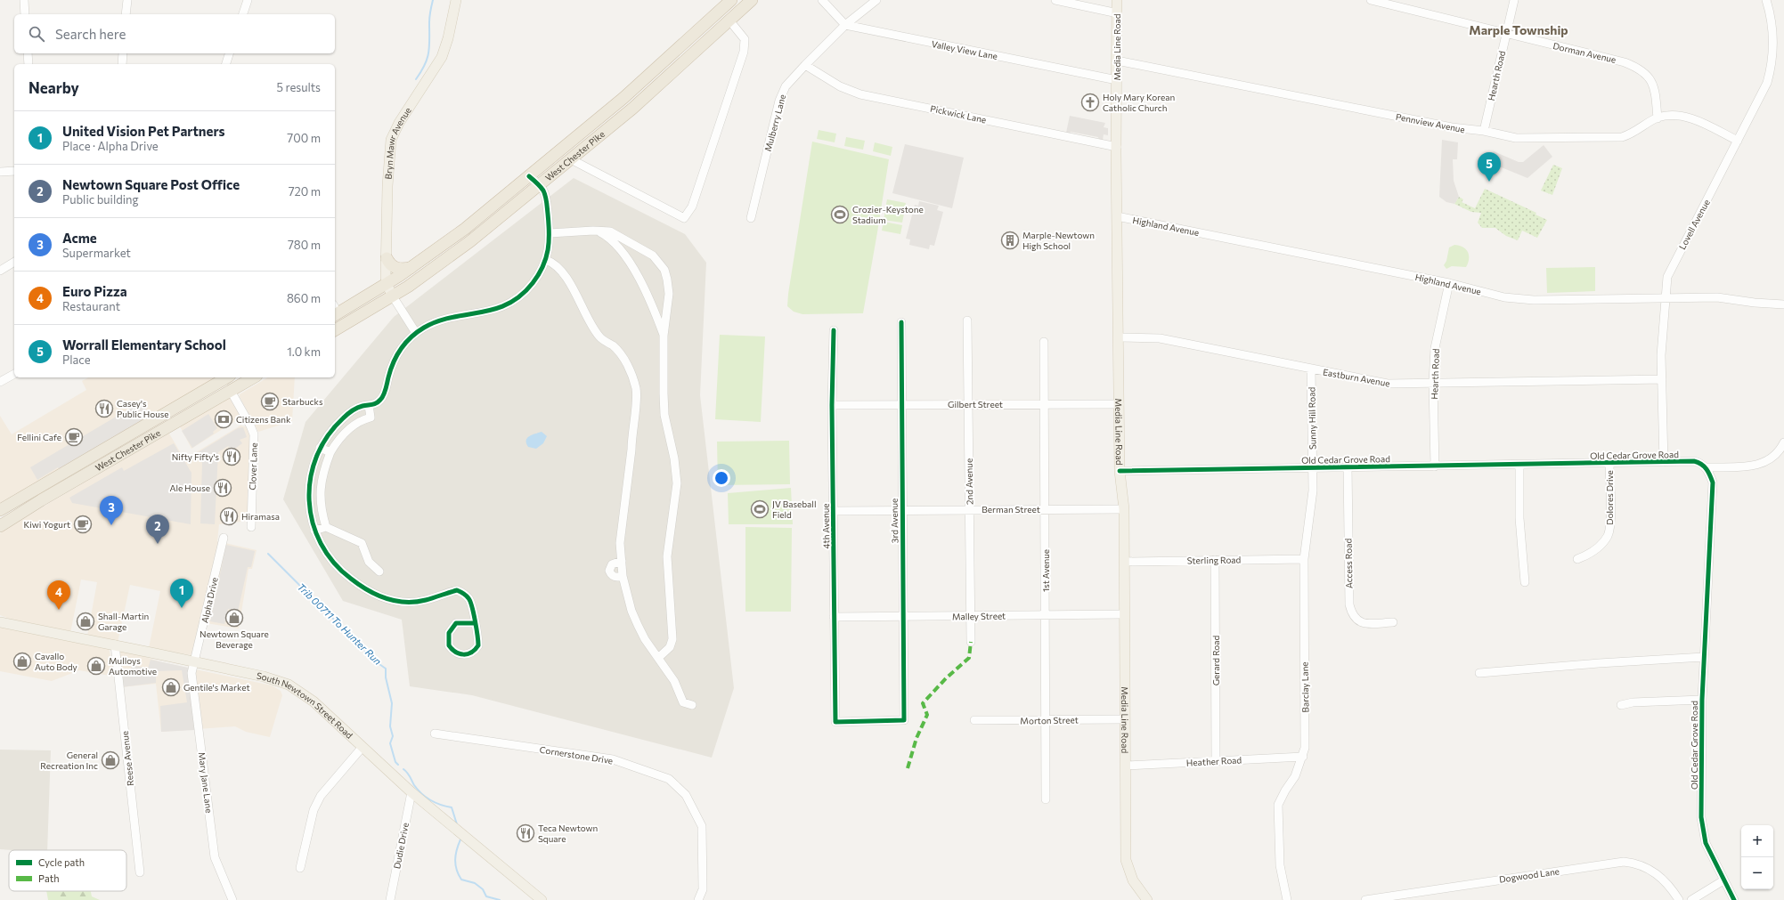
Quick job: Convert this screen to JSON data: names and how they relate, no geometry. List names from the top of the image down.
{
  "streets": {
    "highway": ["West Chester Pike"],
    "main road": ["Media Line Road", "Bryn Mawr Avenue", "South Newtown Street Road"],
    "street": [
      "Valley View Lane",
      "Dorman Avenue",
      "Hearth Road",
      "Pickwick Lane",
      "Mulberry Lane",
      "Pennview Avenue",
      "Lovell Avenue",
      "Highland Avenue",
      "Eastburn Avenue",
      "Gilbert Street",
      "Sunny Hill Road",
      "Old Cedar Grove Road",
      "Clover Lane",
      "2nd Avenue",
      "Dolores Drive",
      "Berman Street",
      "3rd Avenue",
      "4th Avenue",
      "Sterling Road",
      "Access Road",
      "1st Avenue",
      "Alpha Drive",
      "Malley Street",
      "Gerard Road",
      "Barclay Lane",
      "Morton Street",
      "Cornerstone Drive",
      "Reese Avenue",
      "Heather Road",
      "Mary Jane Lane",
      "Dudie Drive",
      "Dogwood Lane"
    ]
  },
  "crossings": [
    ["Media Line Road", "Valley View Lane"],
    ["Media Line Road", "Pickwick Lane"],
    ["Media Line Road", "Pennview Avenue"],
    ["Media Line Road", "Highland Avenue"],
    ["Media Line Road", "Eastburn Avenue"],
    ["Media Line Road", "Gilbert Street"],
    ["Media Line Road", "Old Cedar Grove Road"],
    ["Media Line Road", "Berman Street"],
    ["Media Line Road", "Sterling Road"],
    ["Media Line Road", "Malley Street"],
    ["Media Line Road", "Morton Street"],
    ["Media Line Road", "Heather Road"],
    ["Valley View Lane", "Mulberry Lane"],
    ["Dorman Avenue", "Hearth Road"],
    ["Dorman Avenue", "Pennview Avenue"],
    ["Hearth Road", "Pennview Avenue"],
    ["Hearth Road", "Highland Avenue"],
    ["Hearth Road", "Eastburn Avenue"],
    ["Hearth Road", "Old Cedar Grove Road"],
    ["Pickwick Lane", "Mulberry Lane"],
    ["Pennview Avenue", "Lovell Avenue"],
    ["Bryn Mawr Avenue", "West Chester Pike"],
    ["West Chester Pike", "Clover Lane"],
    ["Lovell Avenue", "Highland Avenue"],
    ["Lovell Avenue", "Eastburn Avenue"],
    ["Lovell Avenue", "Old Cedar Grove Road"],
    ["Eastburn Avenue", "Sunny Hill Road"],
    ["Gilbert Street", "2nd Avenue"],
    ["Gilbert Street", "3rd Avenue"],
    ["Gilbert Street", "4th Avenue"],
    ["Gilbert Street", "1st Avenue"],
    ["Sunny Hill Road", "Old Cedar Grove Road"],
    ["Sunny Hill Road", "Barclay Lane"],
    ["Old Cedar Grove Road", "Dolores Drive"],
    ["Old Cedar Grove Road", "Access Road"],
    ["Old Cedar Grove Road", "Barclay Lane"],
    ["2nd Avenue", "Berman Street"],
    ["2nd Avenue", "Malley Street"],
    ["Berman Street", "3rd Avenue"],
    ["Berman Street", "4th Avenue"],
    ["Berman Street", "1st Avenue"],
    ["3rd Avenue", "4th Avenue"],
    ["3rd Avenue", "Malley Street"],
    ["4th Avenue", "Malley Street"],
    ["Sterling Road", "Gerard Road"],
    ["Sterling Road", "Barclay Lane"],
    ["1st Avenue", "Malley Street"],
    ["1st Avenue", "Morton Street"],
    ["Alpha Drive", "South Newtown Street Road"],
    ["Alpha Drive", "Mary Jane Lane"],
    ["Gerard Road", "Heather Road"],
    ["Barclay Lane", "Heather Road"],
    ["South Newtown Street Road", "Reese Avenue"],
    ["South Newtown Street Road", "Mary Jane Lane"],
    ["South Newtown Street Road", "Dudie Drive"]
  ],
  "districts": ["Marple Township"],
  "water": ["Trib 00711 To Hunter Run"],
  "places": {
    "church": ["Holy Mary Korean Catholic Church"],
    "sports": ["Crozier-Keystone Stadium", "JV Baseball Field"],
    "building": ["Marple-Newtown High School"],
    "cafe": ["Starbucks", "Fellini Cafe", "Kiwi Yogurt"],
    "restaurant": [
      "Casey's Public House",
      "Nifty Fifty's",
      "Ale House",
      "Hiramasa",
      "Teca Newtown Square"
    ],
    "bank": ["Citizens Bank"],
    "shop": [
      "Newtown Square Beverage",
      "Shall-Martin Garage",
      "Cavallo Auto Body",
      "Mulloys Automotive",
      "Gentile's Market",
      "General Recreation Inc"
    ]
  },
  "legend": ["Cycle path", "Path"],
  "page": {
    "search": "Search here",
    "heading": ["Nearby", "5 results"],
    "list": [
      {
        "mark": "1",
        "name": "United Vision Pet Partners",
        "note": "Place · Alpha Drive",
        "value": "700 m"
      },
      {
        "mark": "2",
        "name": "Newtown Square Post Office",
        "note": "Public building",
        "value": "720 m"
      },
      {
        "mark": "3",
        "name": "Acme",
        "note": "Supermarket",
        "value": "780 m"
      },
      {
        "mark": "4",
        "name": "Euro Pizza",
        "note": "Restaurant",
        "value": "860 m"
      },
      {
        "mark": "5",
        "name": "Worrall Elementary School",
        "note": "Place",
        "value": "1.0 km"
      }
    ],
    "pins": [
      "5",
      "3",
      "2",
      "1",
      "4"
    ],
    "map_buttons": ["+", "−"]
  }
}
